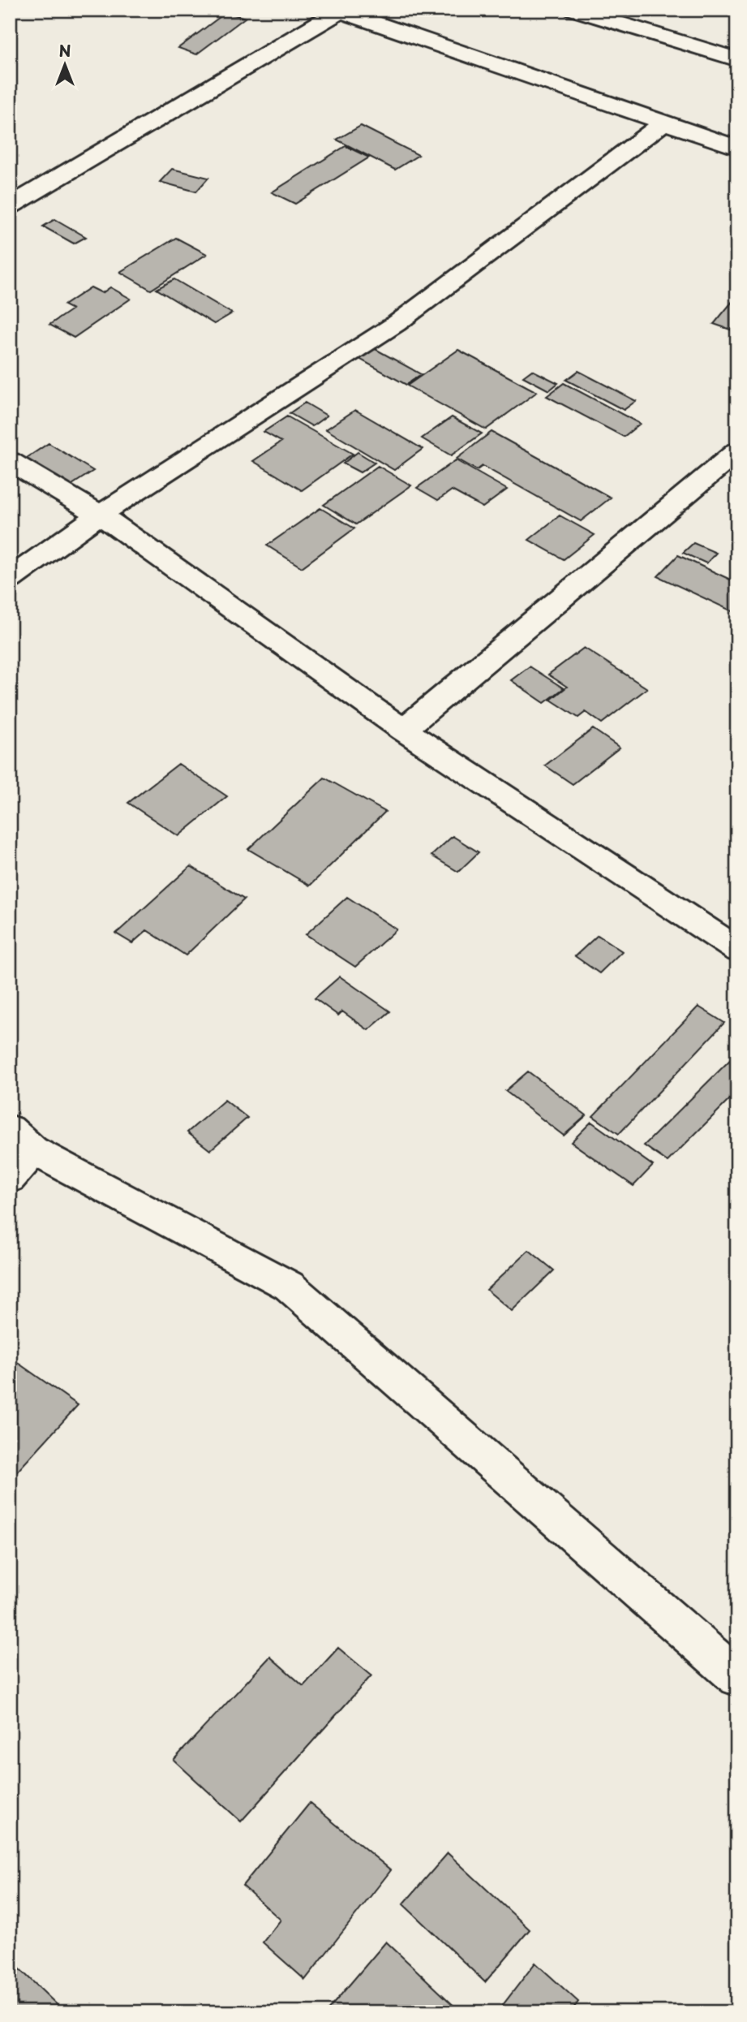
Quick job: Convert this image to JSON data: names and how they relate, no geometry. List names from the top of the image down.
{
  "north": "top"
}
